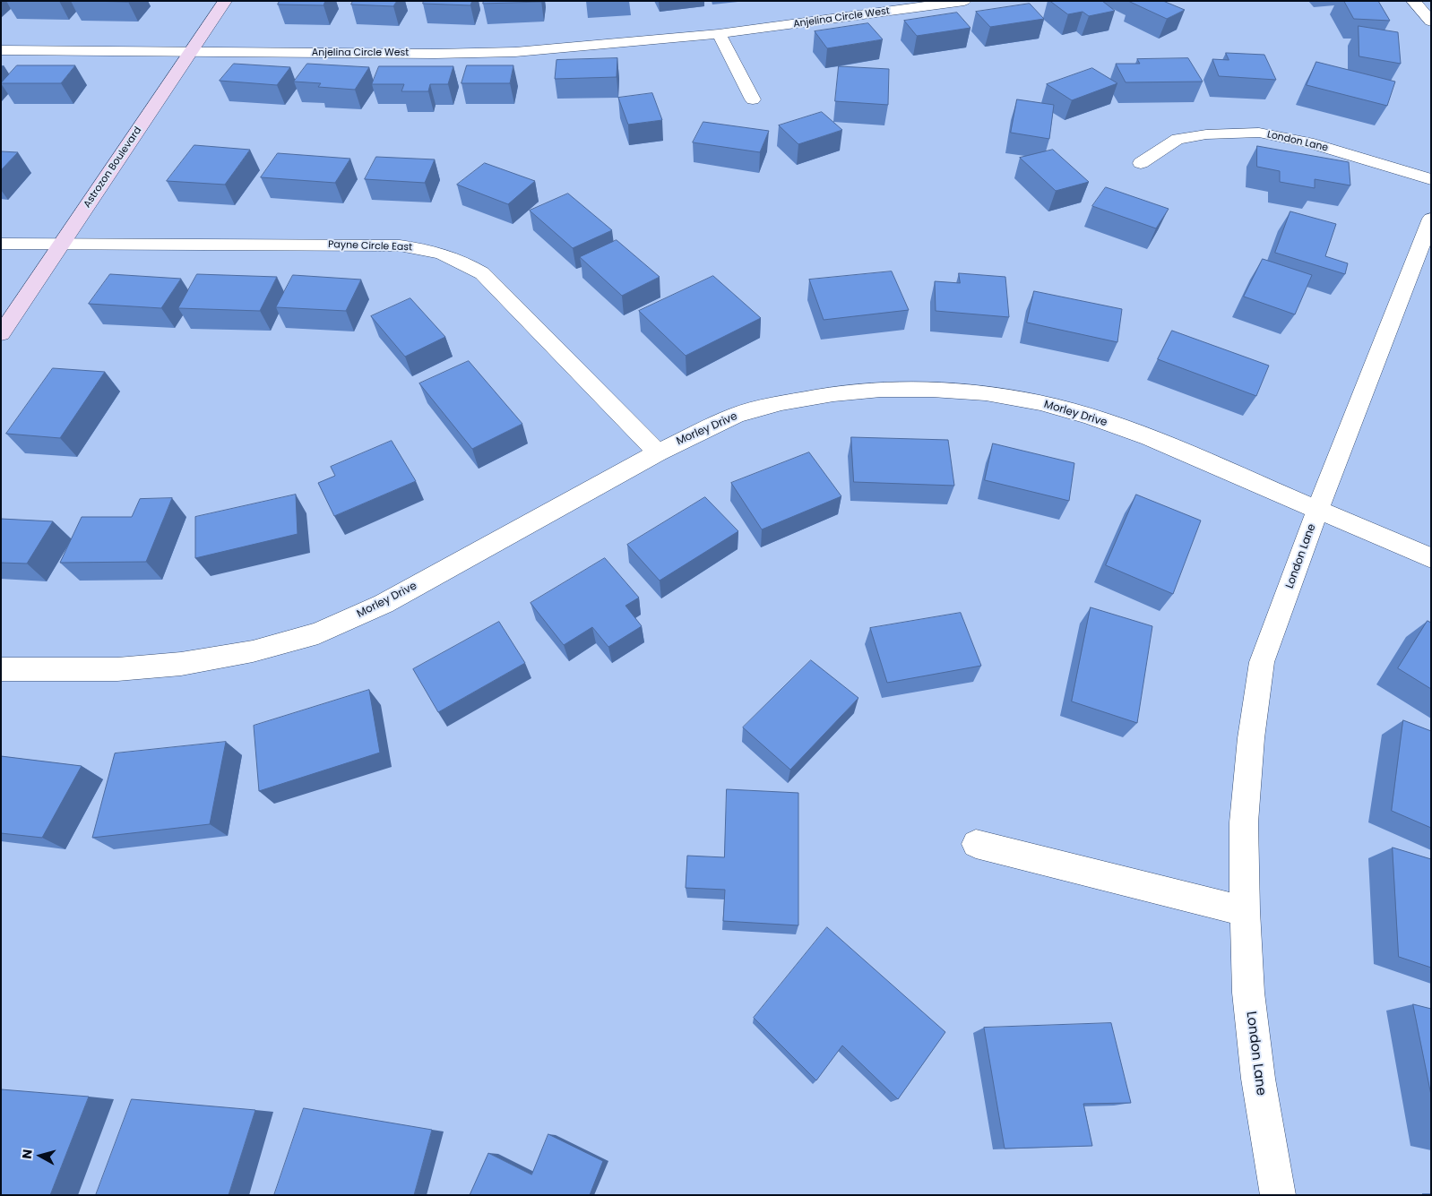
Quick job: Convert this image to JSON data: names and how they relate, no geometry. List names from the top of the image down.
{
  "streets": {
    "main road": ["Astrozon Boulevard"],
    "street": [
      "Anjelina Circle West",
      "London Lane",
      "Payne Circle East",
      "Morley Drive"
    ]
  },
  "crossings": [
    ["Anjelina Circle West", "Astrozon Boulevard"],
    ["London Lane", "Morley Drive"],
    ["Astrozon Boulevard", "Payne Circle East"],
    ["Payne Circle East", "Morley Drive"]
  ],
  "north": "left"
}
